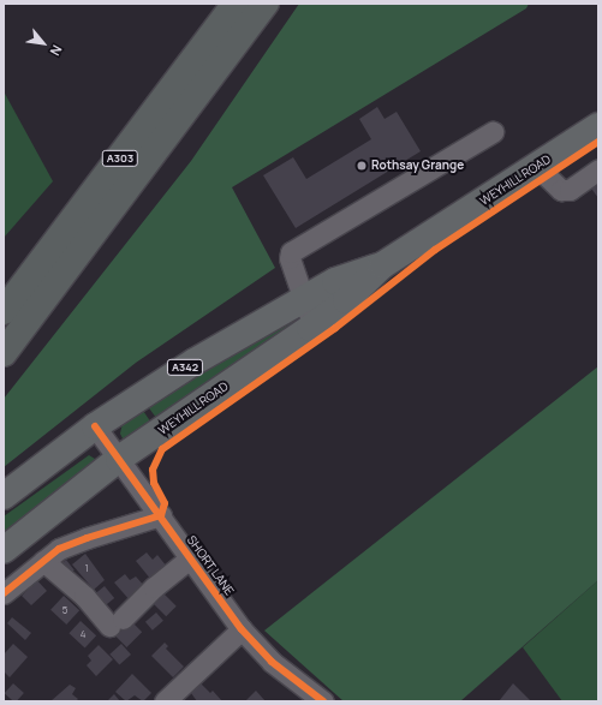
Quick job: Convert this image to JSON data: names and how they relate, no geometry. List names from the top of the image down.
{
  "streets": {
    "highway": ["A303"],
    "main road": ["WEYHILL ROAD", "A342"],
    "street": ["SHORT LANE"]
  },
  "crossings": [
    ["WEYHILL ROAD", "SHORT LANE"]
  ],
  "places": ["Rothsay Grange"],
  "house_numbers": ["1", "5", "4"],
  "north": "bottom right"
}
